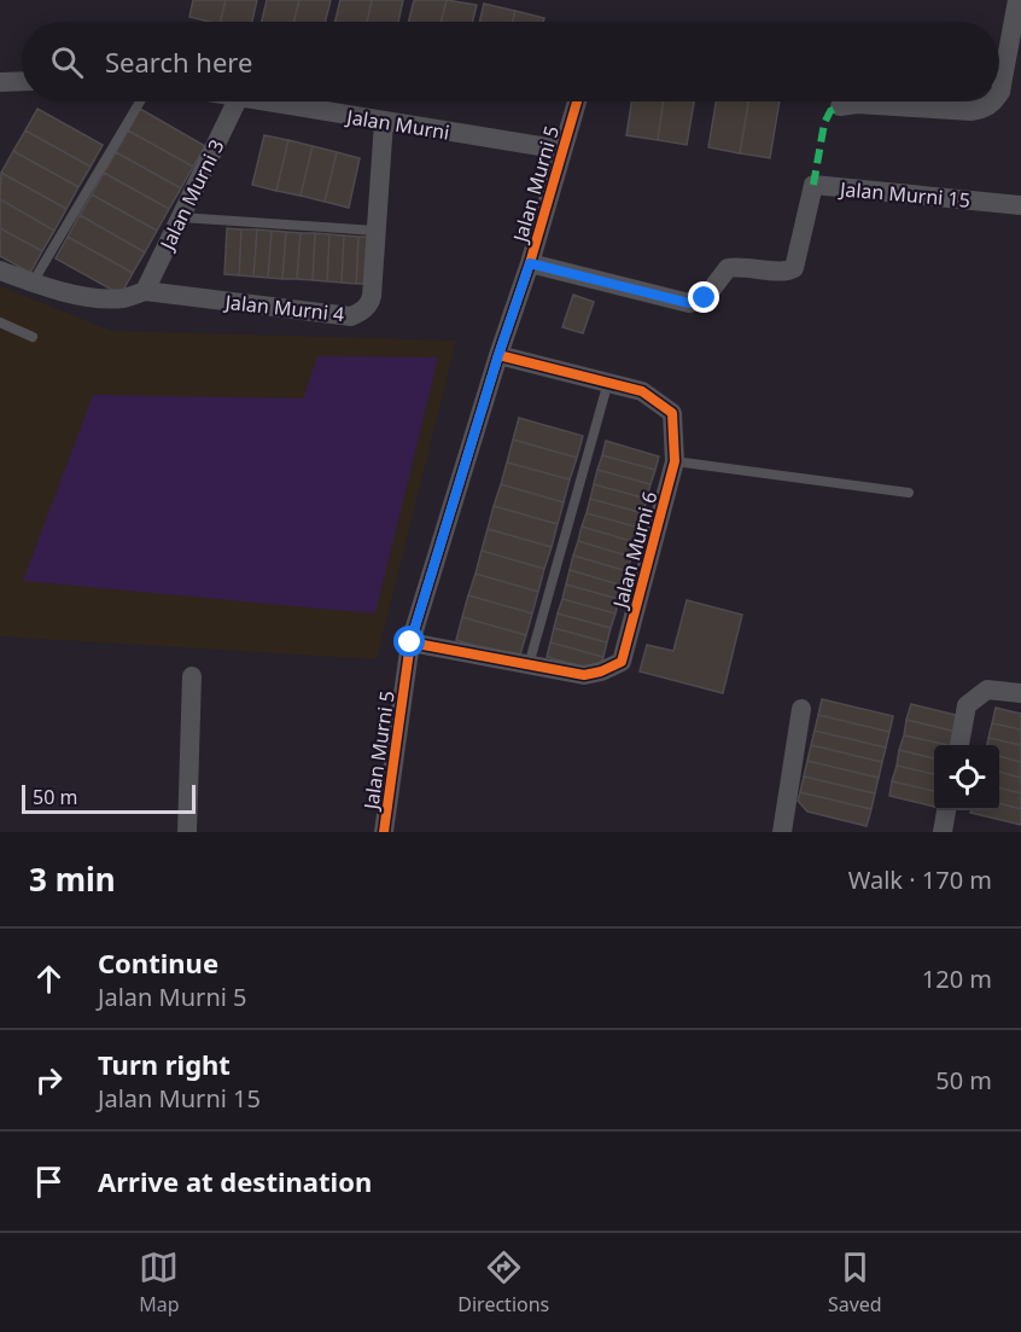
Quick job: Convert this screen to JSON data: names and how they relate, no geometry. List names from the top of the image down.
{
  "streets": {
    "street": [
      "Jalan Murni",
      "Jalan Murni 5",
      "Jalan Murni 3",
      "Jalan Murni 15",
      "Jalan Murni 4",
      "Jalan Murni 6"
    ]
  },
  "crossings": [
    ["Jalan Murni", "Jalan Murni 5"],
    ["Jalan Murni", "Jalan Murni 4"],
    ["Jalan Murni 5", "Jalan Murni 15"],
    ["Jalan Murni 5", "Jalan Murni 6"],
    ["Jalan Murni 3", "Jalan Murni 4"]
  ],
  "scale_bar": "50 m",
  "page": {
    "search": "Search here",
    "scale": "50 m",
    "heading": ["3 min", "Walk · 170 m"],
    "list": [
      ["Continue", "Jalan Murni 5", "120 m"],
      ["Turn right", "Jalan Murni 15", "50 m"],
      "Arrive at destination"
    ],
    "nav": ["Map", "Directions", "Saved"]
  }
}
